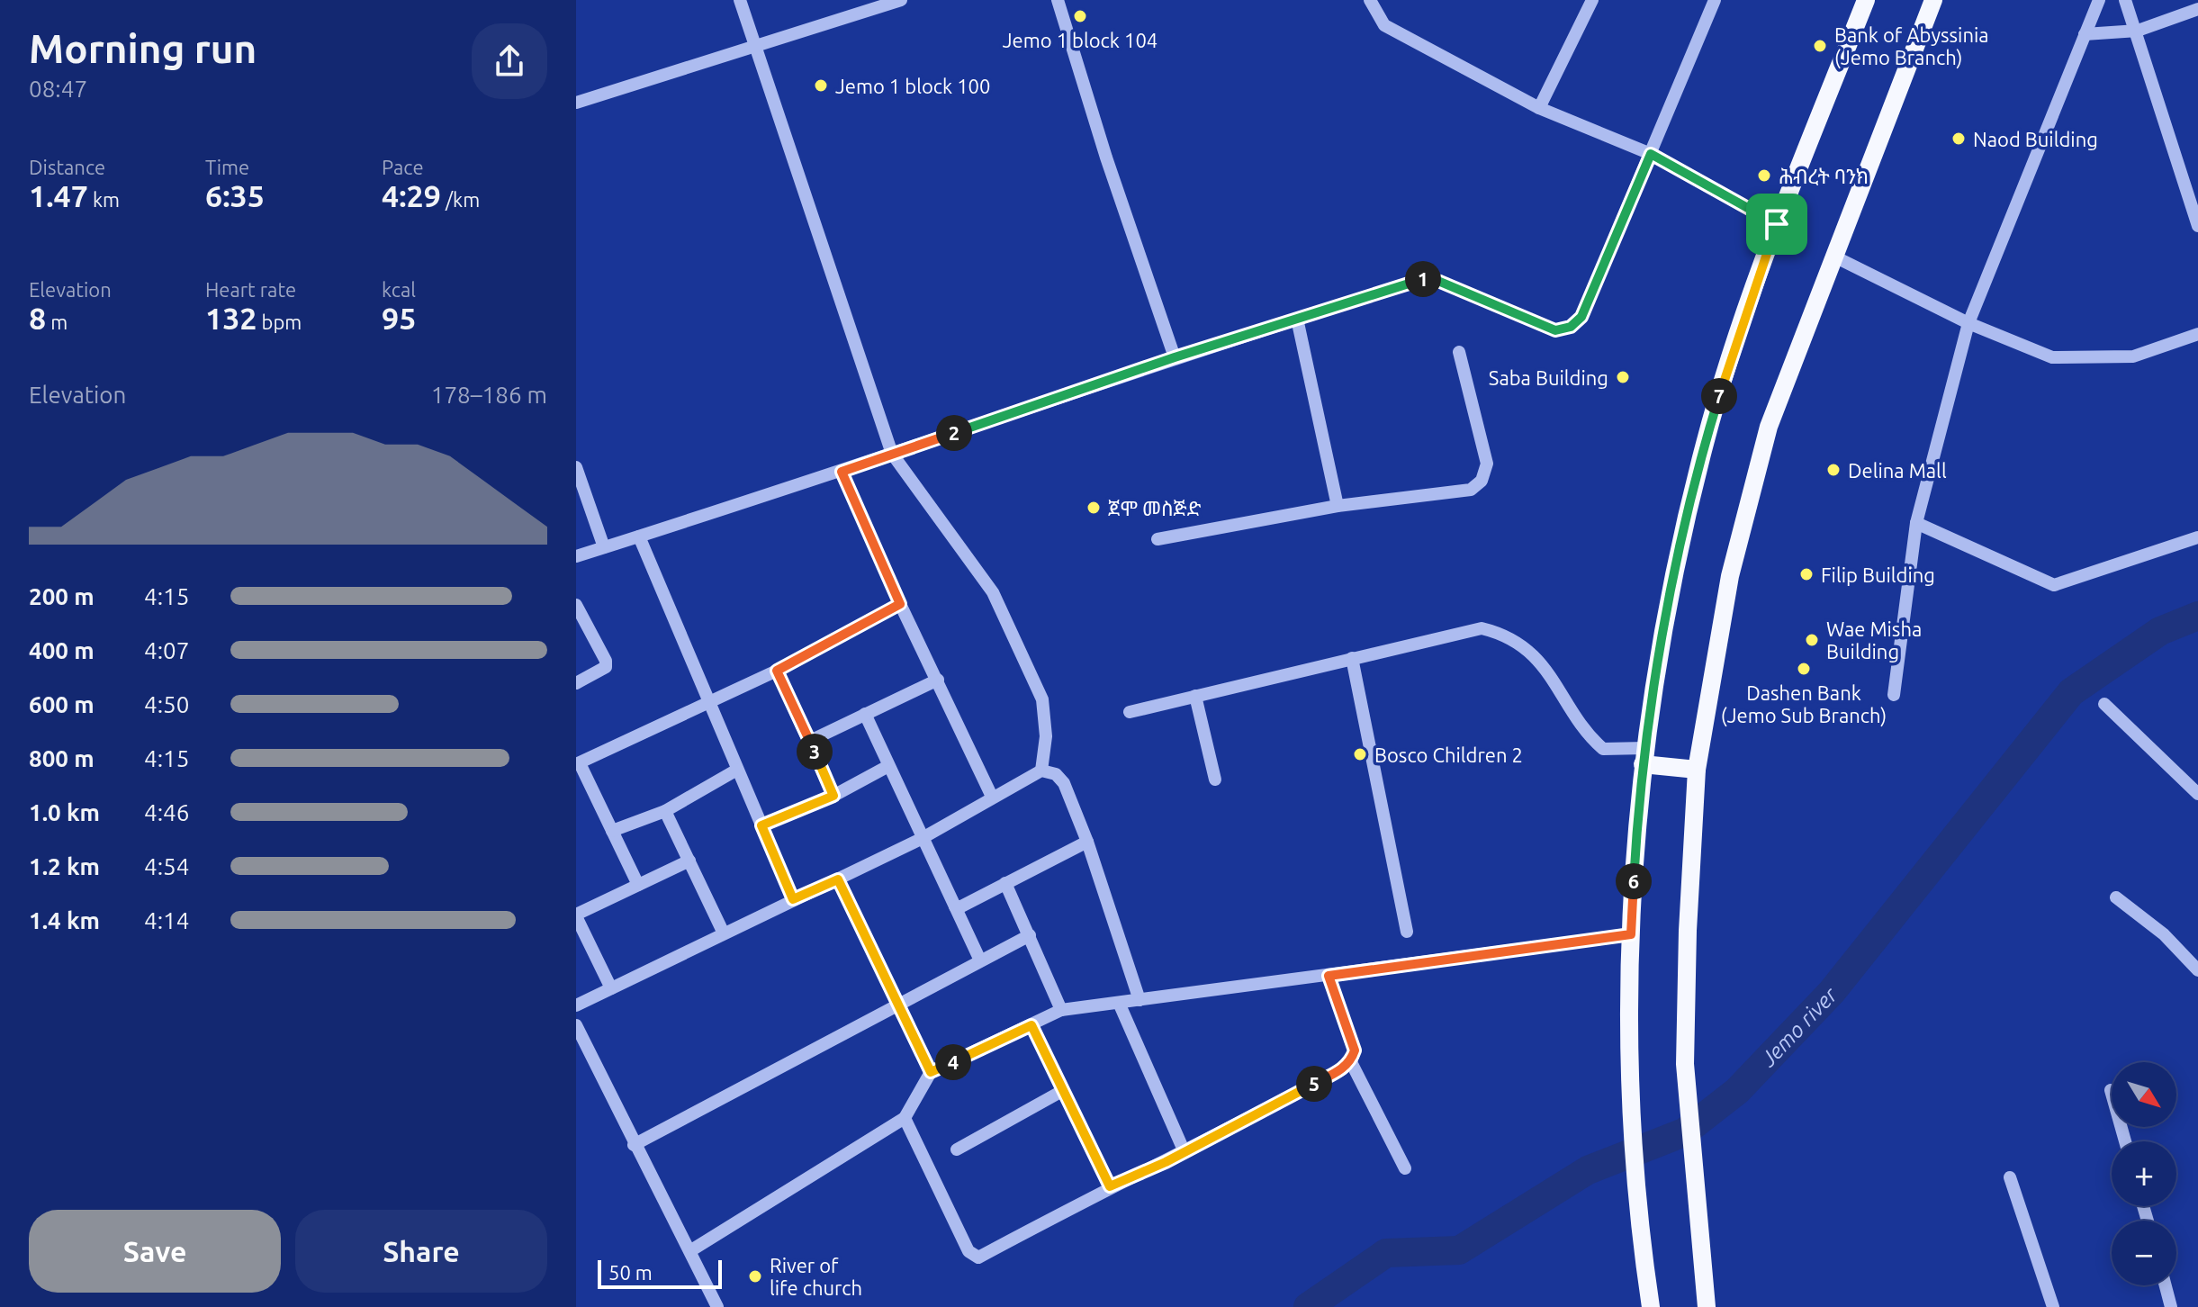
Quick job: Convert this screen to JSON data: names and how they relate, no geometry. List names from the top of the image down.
{
  "water": ["Jemo river"],
  "places": [
    "Jemo 1 block 104",
    "Bank of Abyssinia (Jemo Branch)",
    "Jemo 1 block 100",
    "Naod Building",
    "ሕብረት ባንክ",
    "Saba Building",
    "Delina Mall",
    "ጀሞ መስጅድ",
    "Filip Building",
    "Wae Misha Building",
    "Dashen Bank (Jemo Sub Branch)",
    "Bosco Children 2",
    "River of life church"
  ],
  "scale_bar": "50 m",
  "north": "bottom right",
  "page": {
    "heading": ["Morning run", "08:47"],
    "stats": [
      ["Distance", "1.47 km"],
      ["Time", "6:35"],
      ["Pace", "4:29 /km"],
      ["Elevation", "8 m"],
      ["Heart rate", "132 bpm"],
      ["kcal", "95"]
    ],
    "pins": [
      "1",
      "7",
      "2",
      "3",
      "6",
      "4",
      "5"
    ],
    "chart": ["Elevation", "178–186 m"],
    "list": [
      {
        "name": "200 m",
        "note": "4:15"
      },
      {
        "name": "400 m",
        "note": "4:07"
      },
      {
        "name": "600 m",
        "note": "4:50"
      },
      {
        "name": "800 m",
        "note": "4:15"
      },
      {
        "name": "1.0 km",
        "note": "4:46"
      },
      {
        "name": "1.2 km",
        "note": "4:54"
      },
      {
        "name": "1.4 km",
        "note": "4:14"
      }
    ],
    "map_buttons": ["+", "−"],
    "buttons": ["Save", "Share"],
    "scale": "50 m"
  }
}
